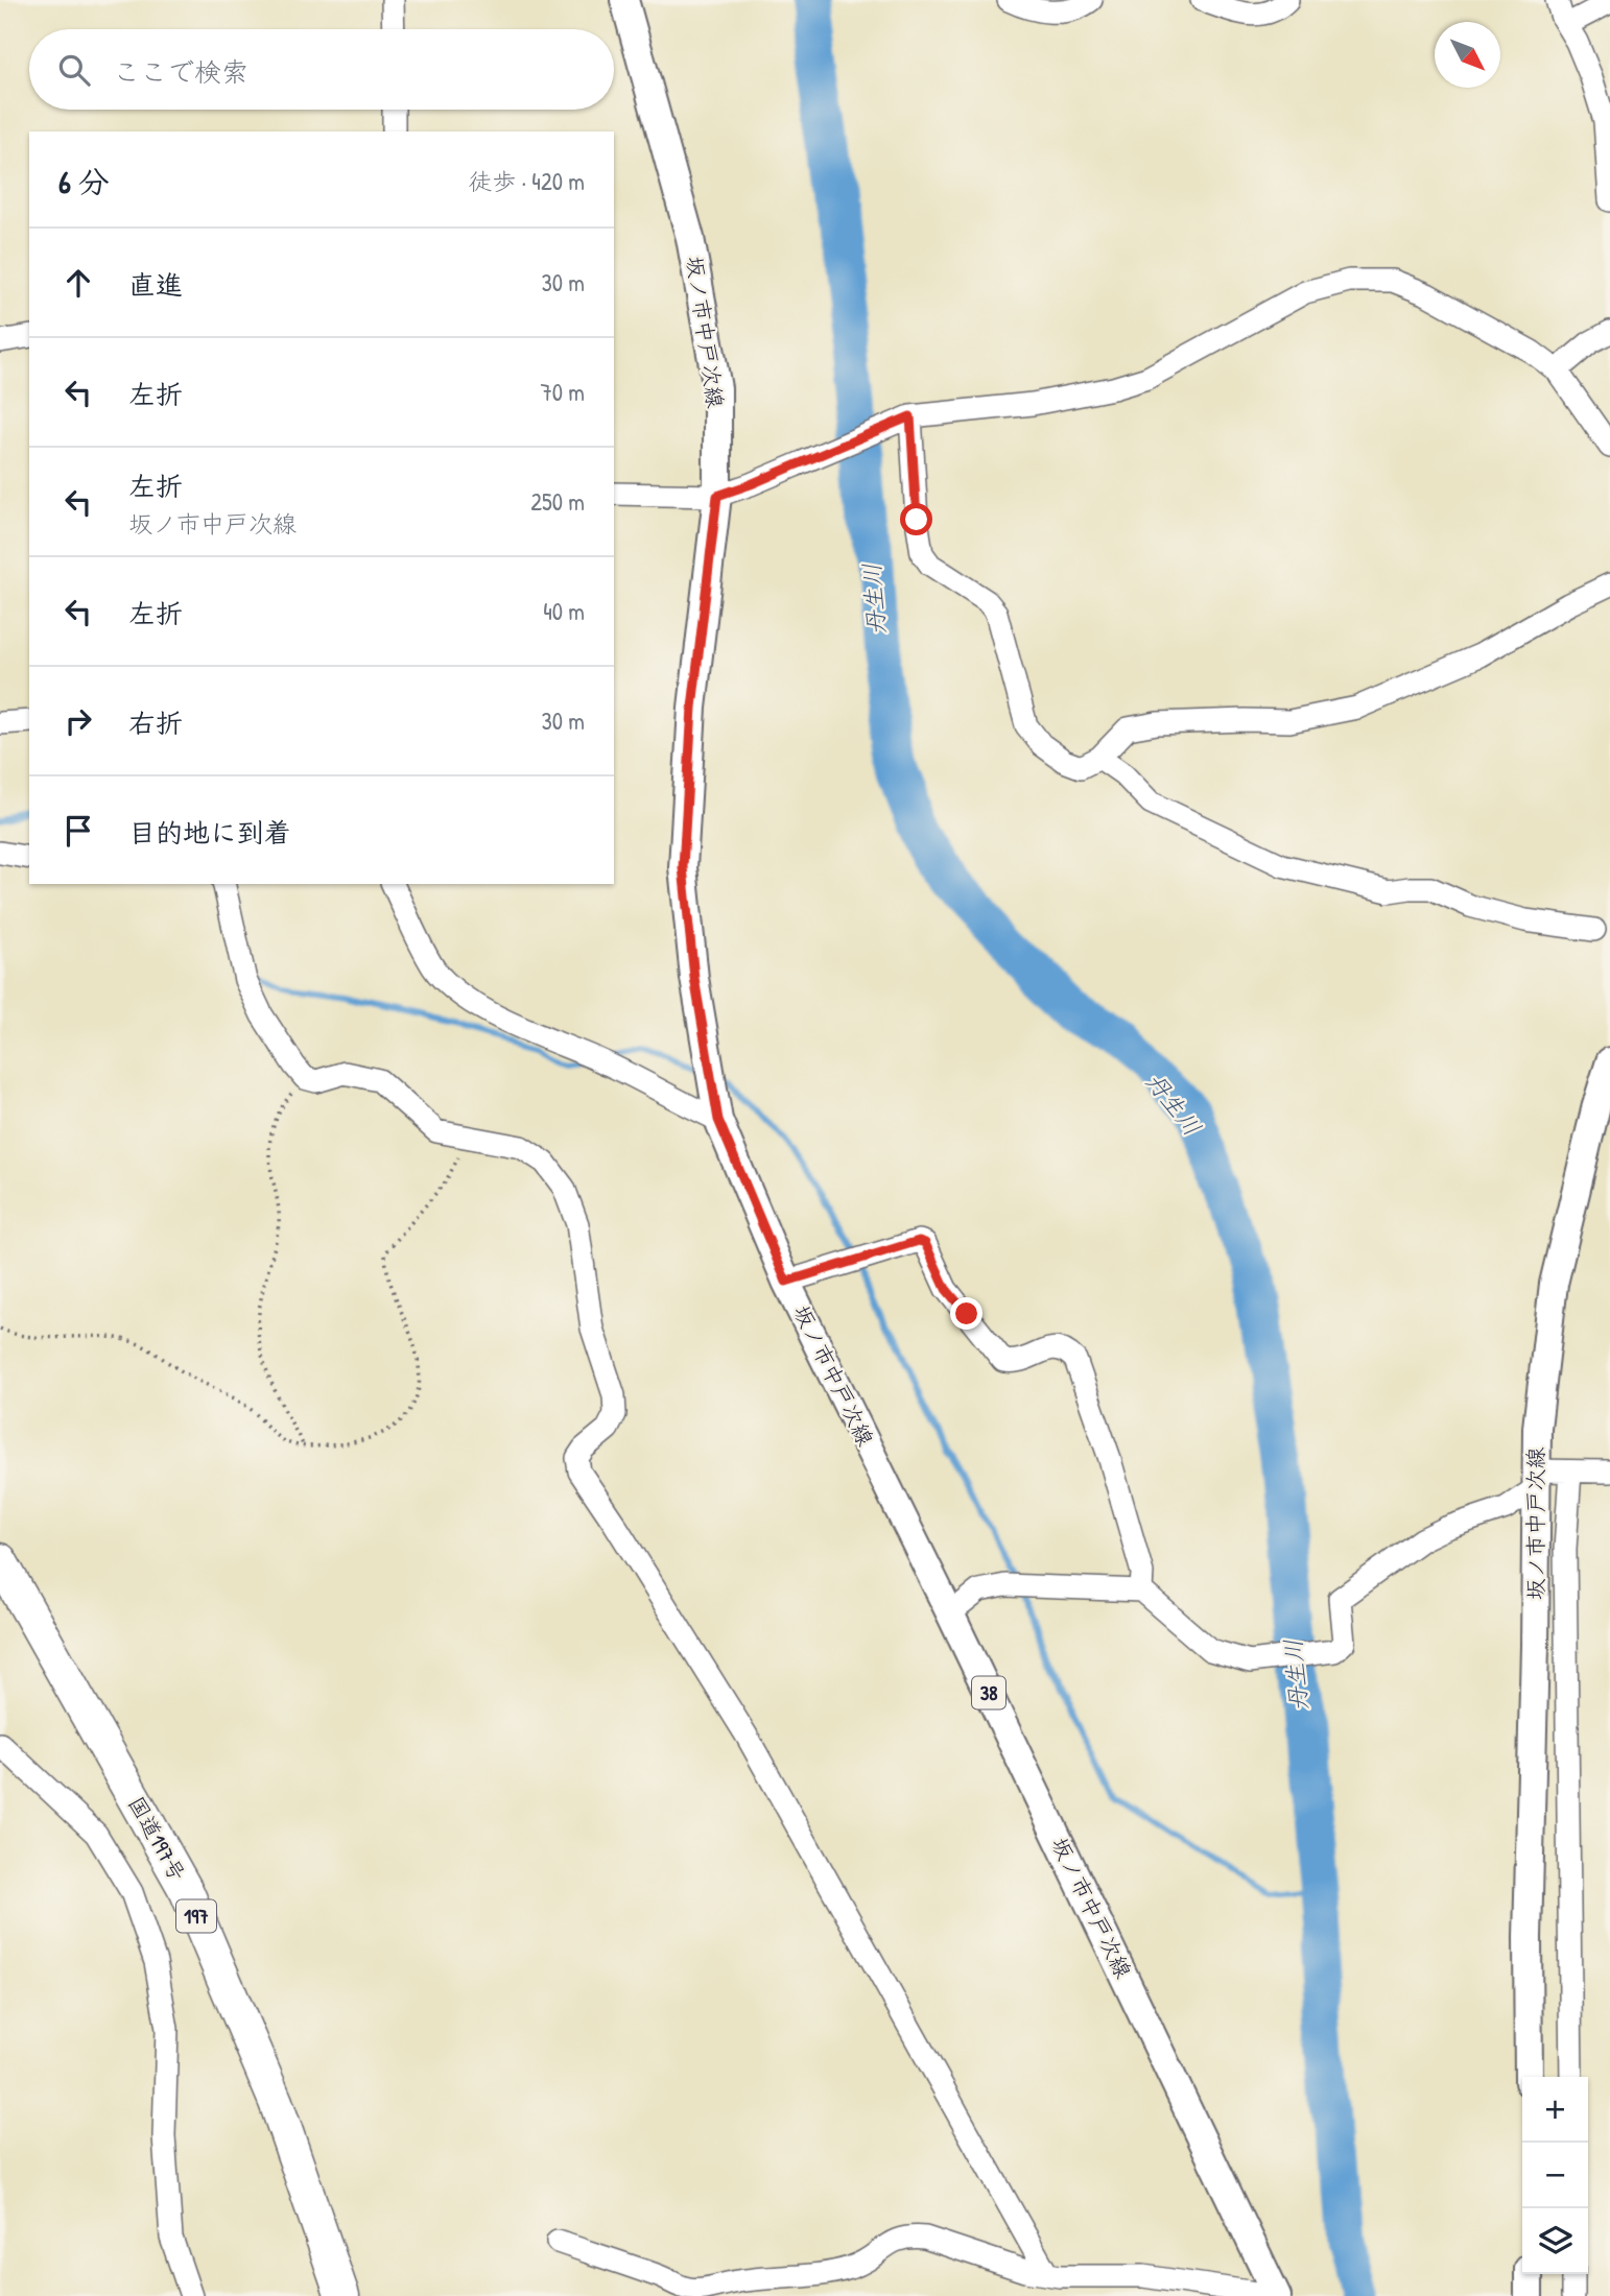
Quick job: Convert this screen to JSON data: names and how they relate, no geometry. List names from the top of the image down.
{
  "streets": {
    "highway": ["国道197号", "197"],
    "main road": ["坂ノ市中戸次線", "38"]
  },
  "water": ["丹生川"],
  "north": "bottom right",
  "page": {
    "search": "ここで検索",
    "heading": ["6 分", "徒歩 · 420 m"],
    "list": [
      ["直進", "30 m"],
      ["左折", "70 m"],
      ["左折", "坂ノ市中戸次線", "250 m"],
      ["左折", "40 m"],
      ["右折", "30 m"],
      "目的地に到着"
    ],
    "map_buttons": ["+", "−"]
  }
}
